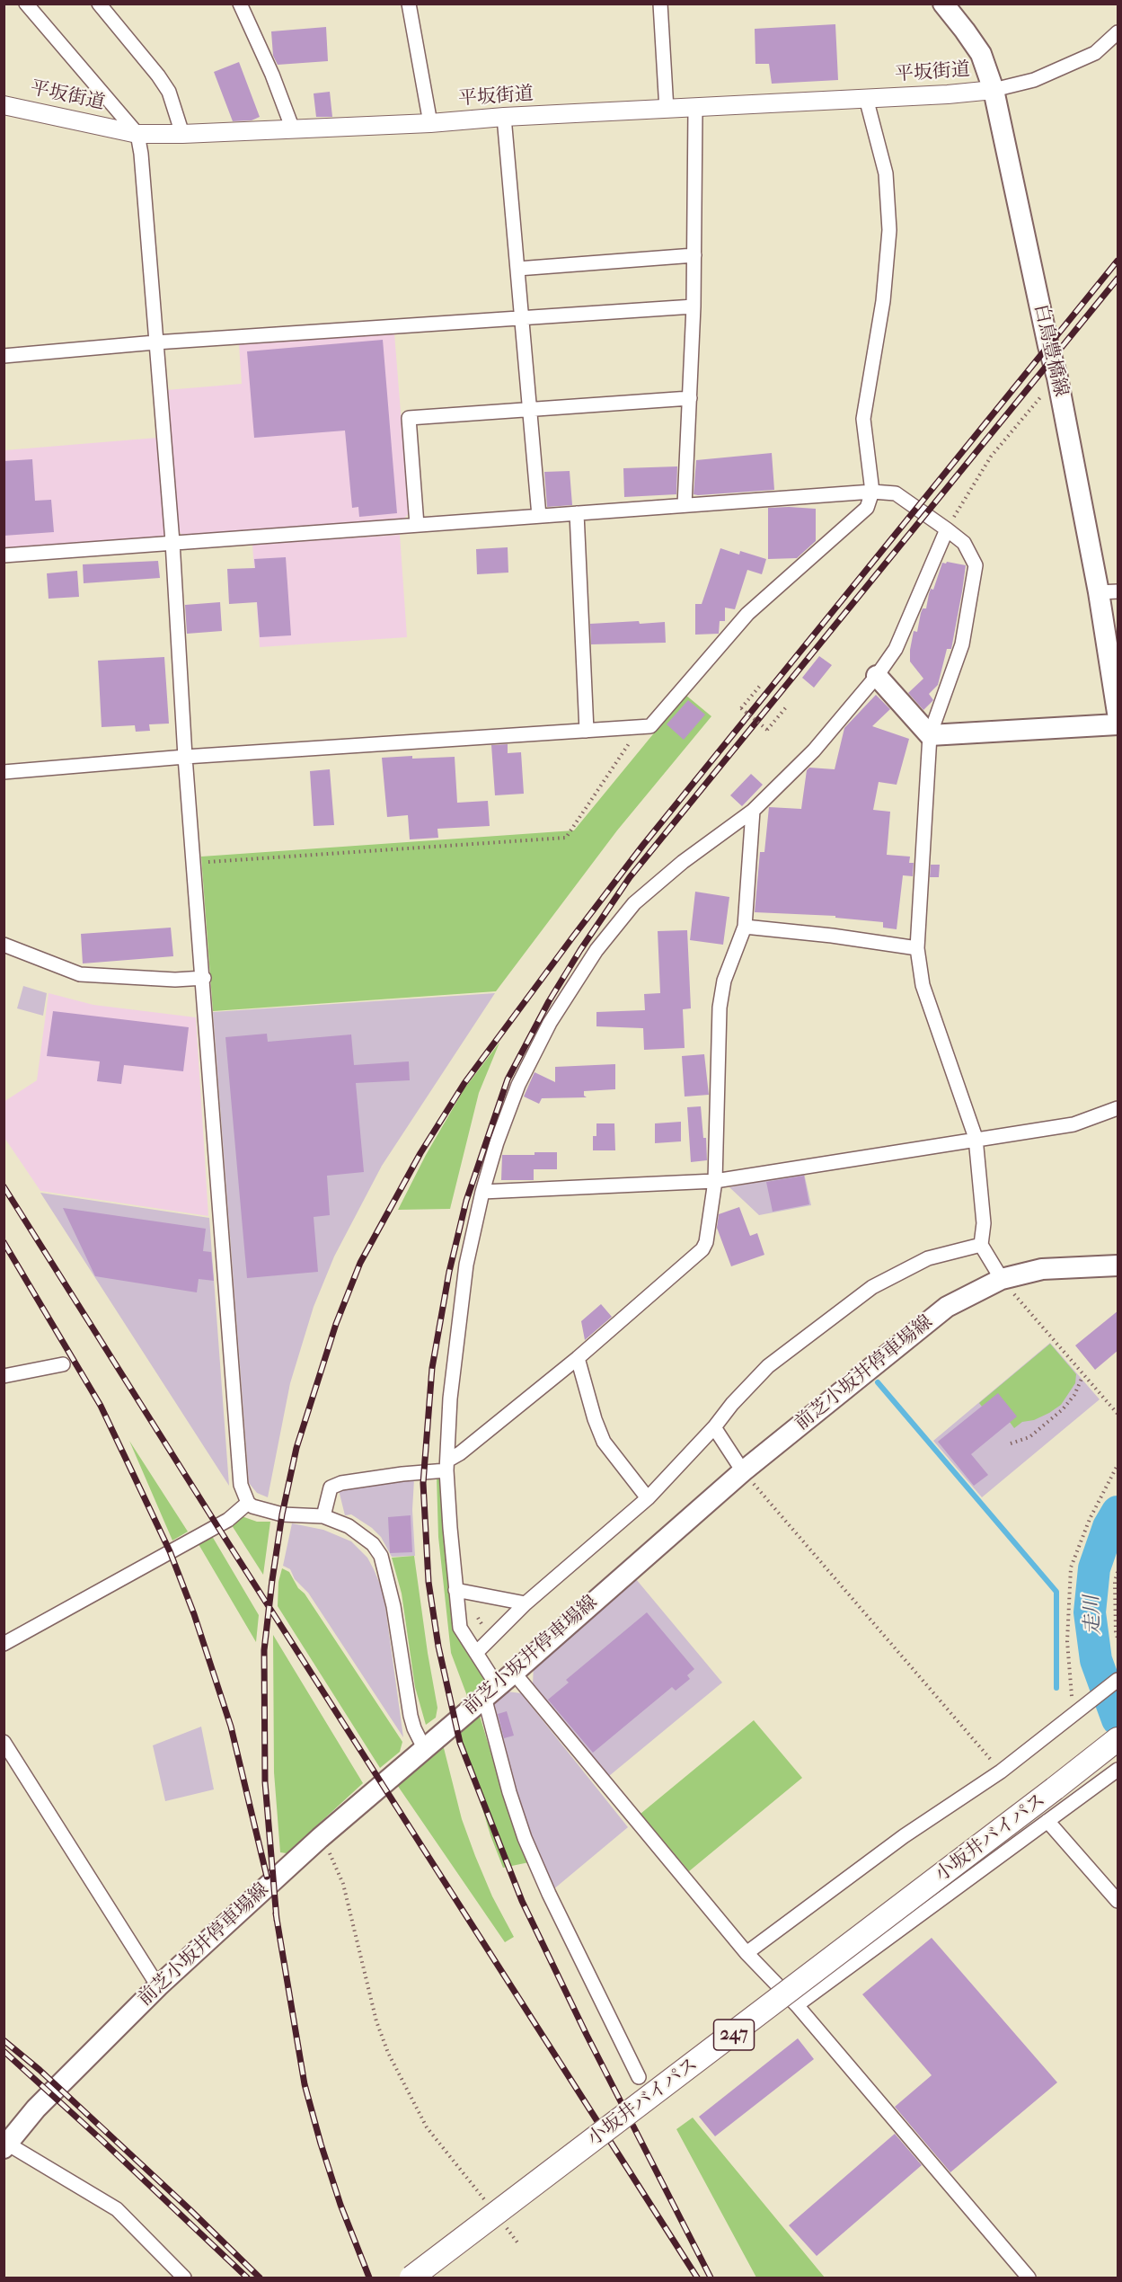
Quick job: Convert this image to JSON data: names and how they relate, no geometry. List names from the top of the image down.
{
  "streets": {
    "highway": ["小坂井バイパス", "247"],
    "main road": ["白鳥豊橋線", "前芝小坂井停車場線"],
    "street": ["平坂街道"]
  },
  "crossings": [
    ["平坂街道", "白鳥豊橋線"]
  ],
  "water": ["走川"]
}
